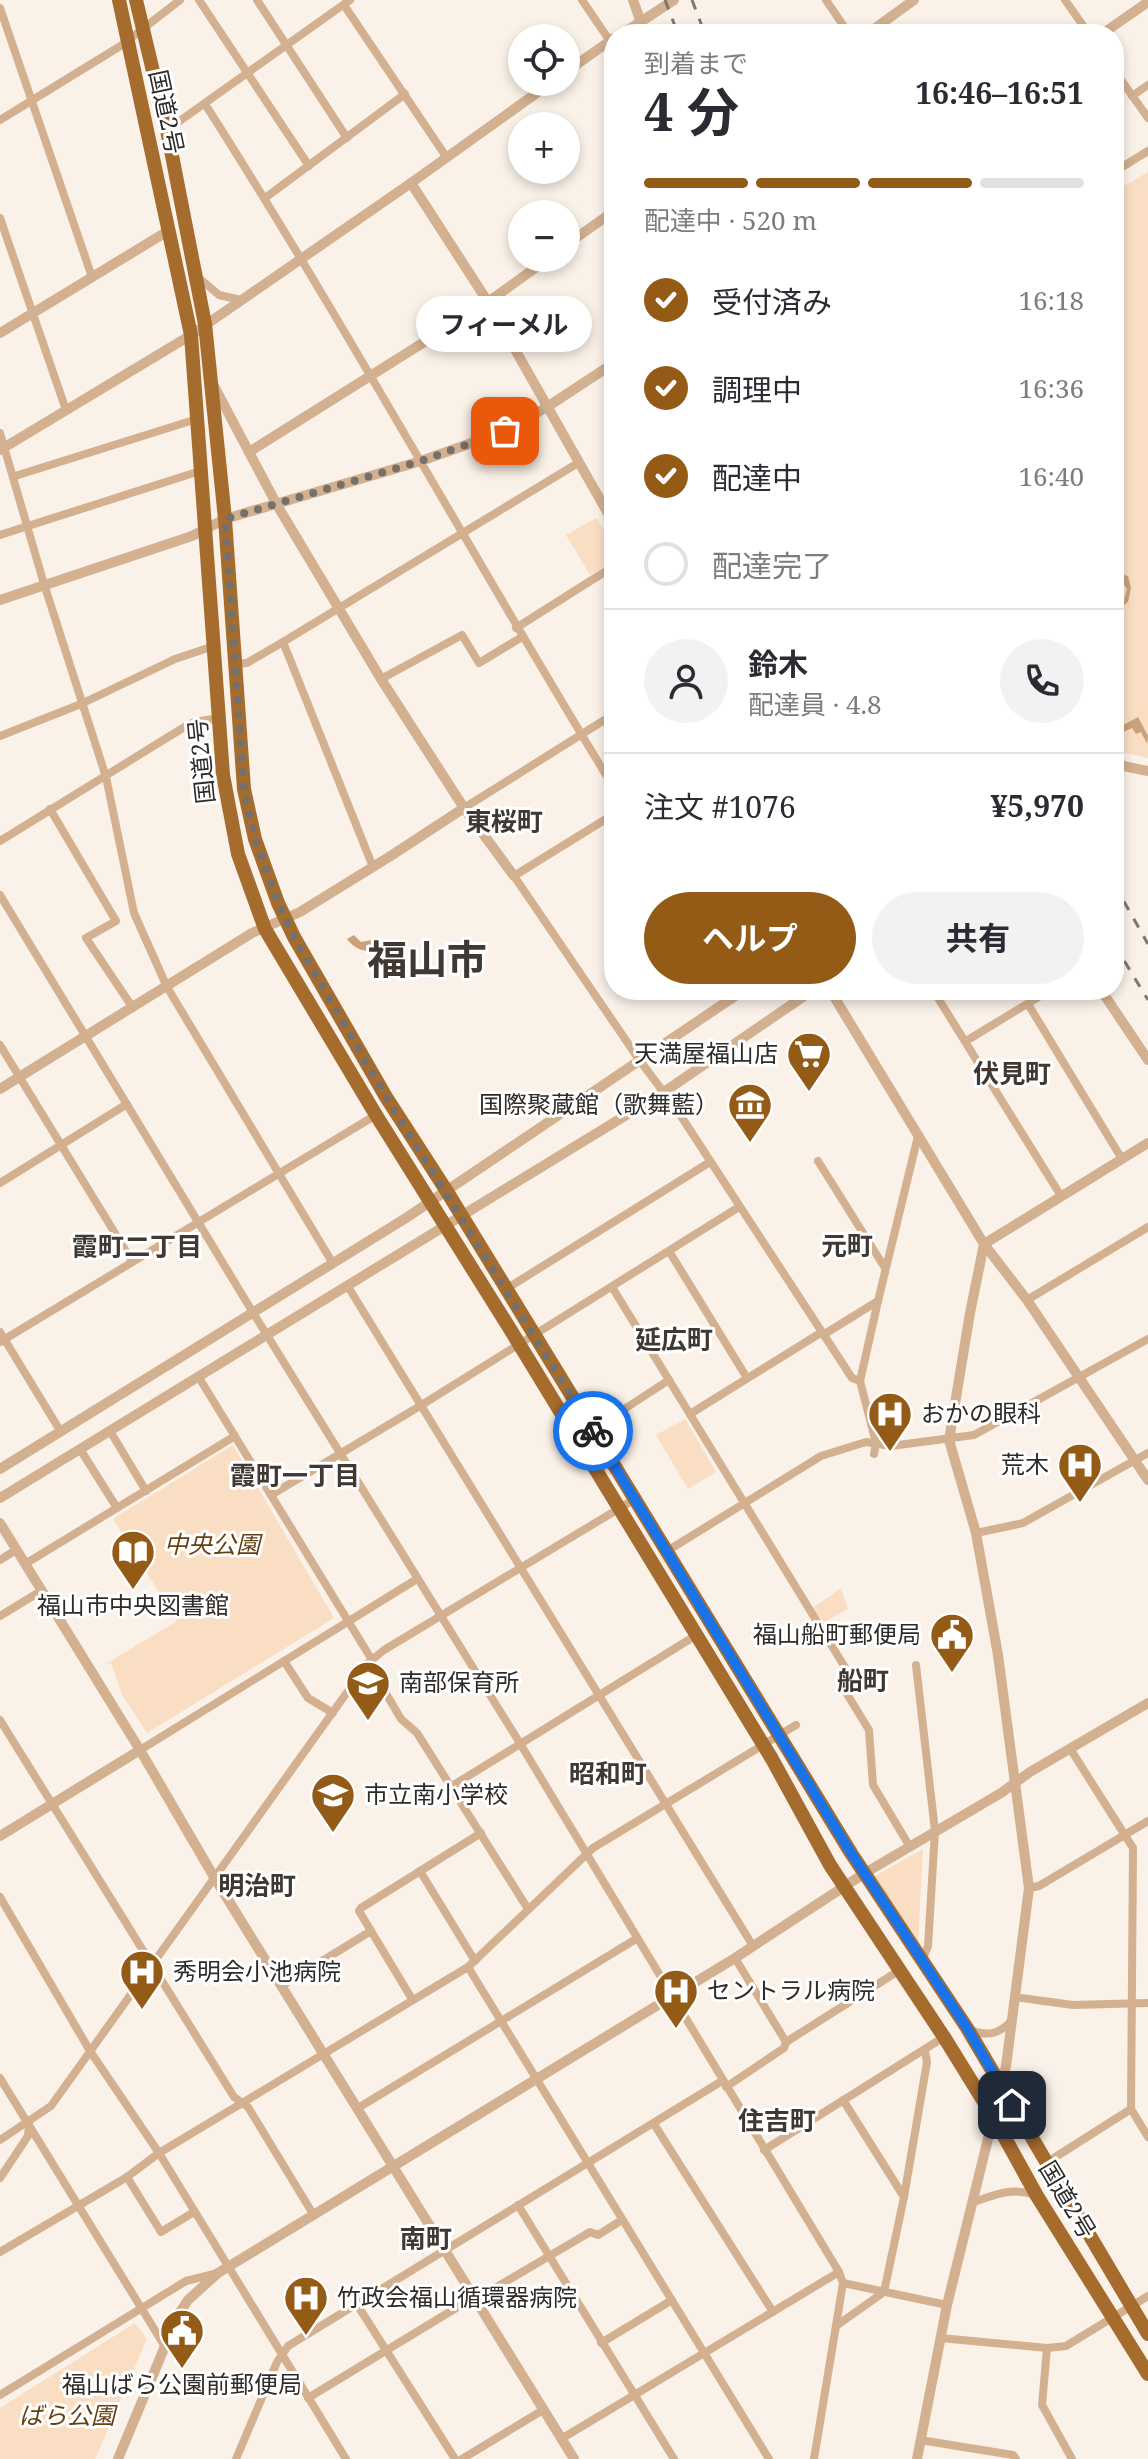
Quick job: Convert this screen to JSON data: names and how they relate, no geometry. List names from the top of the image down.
{
  "streets": {
    "highway": ["国道2号"]
  },
  "districts": [
    "東桜町",
    "福山市",
    "伏見町",
    "元町",
    "霞町二丁目",
    "延広町",
    "霞町一丁目",
    "船町",
    "昭和町",
    "明治町",
    "住吉町",
    "南町"
  ],
  "parks": ["中央公園", "ばら公園"],
  "places": {
    "other": ["フィーメル"],
    "supermarket": ["天満屋福山店"],
    "museum": ["国際聚蔵館（歌舞藍）"],
    "hospital": [
      "おかの眼科",
      "荒木",
      "秀明会小池病院",
      "セントラル病院",
      "竹政会福山循環器病院"
    ],
    "library": ["福山市中央図書館"],
    "public building": ["福山船町郵便局", "福山ばら公園前郵便局"],
    "school or university": ["南部保育所", "市立南小学校"]
  },
  "page": {
    "map_buttons": ["+", "−"],
    "heading": ["4 分", "到着まで", "16:46–16:51"],
    "panel": [
      "鈴木",
      "配達員 · 4.8",
      "注文 #1076",
      "¥5,970"
    ],
    "bar": "配達中 · 520 m",
    "list": [
      ["受付済み", "16:18"],
      ["調理中", "16:36"],
      ["配達中", "16:40"],
      "配達完了"
    ],
    "bubble": "フィーメル",
    "buttons": ["ヘルプ", "共有"]
  }
}
